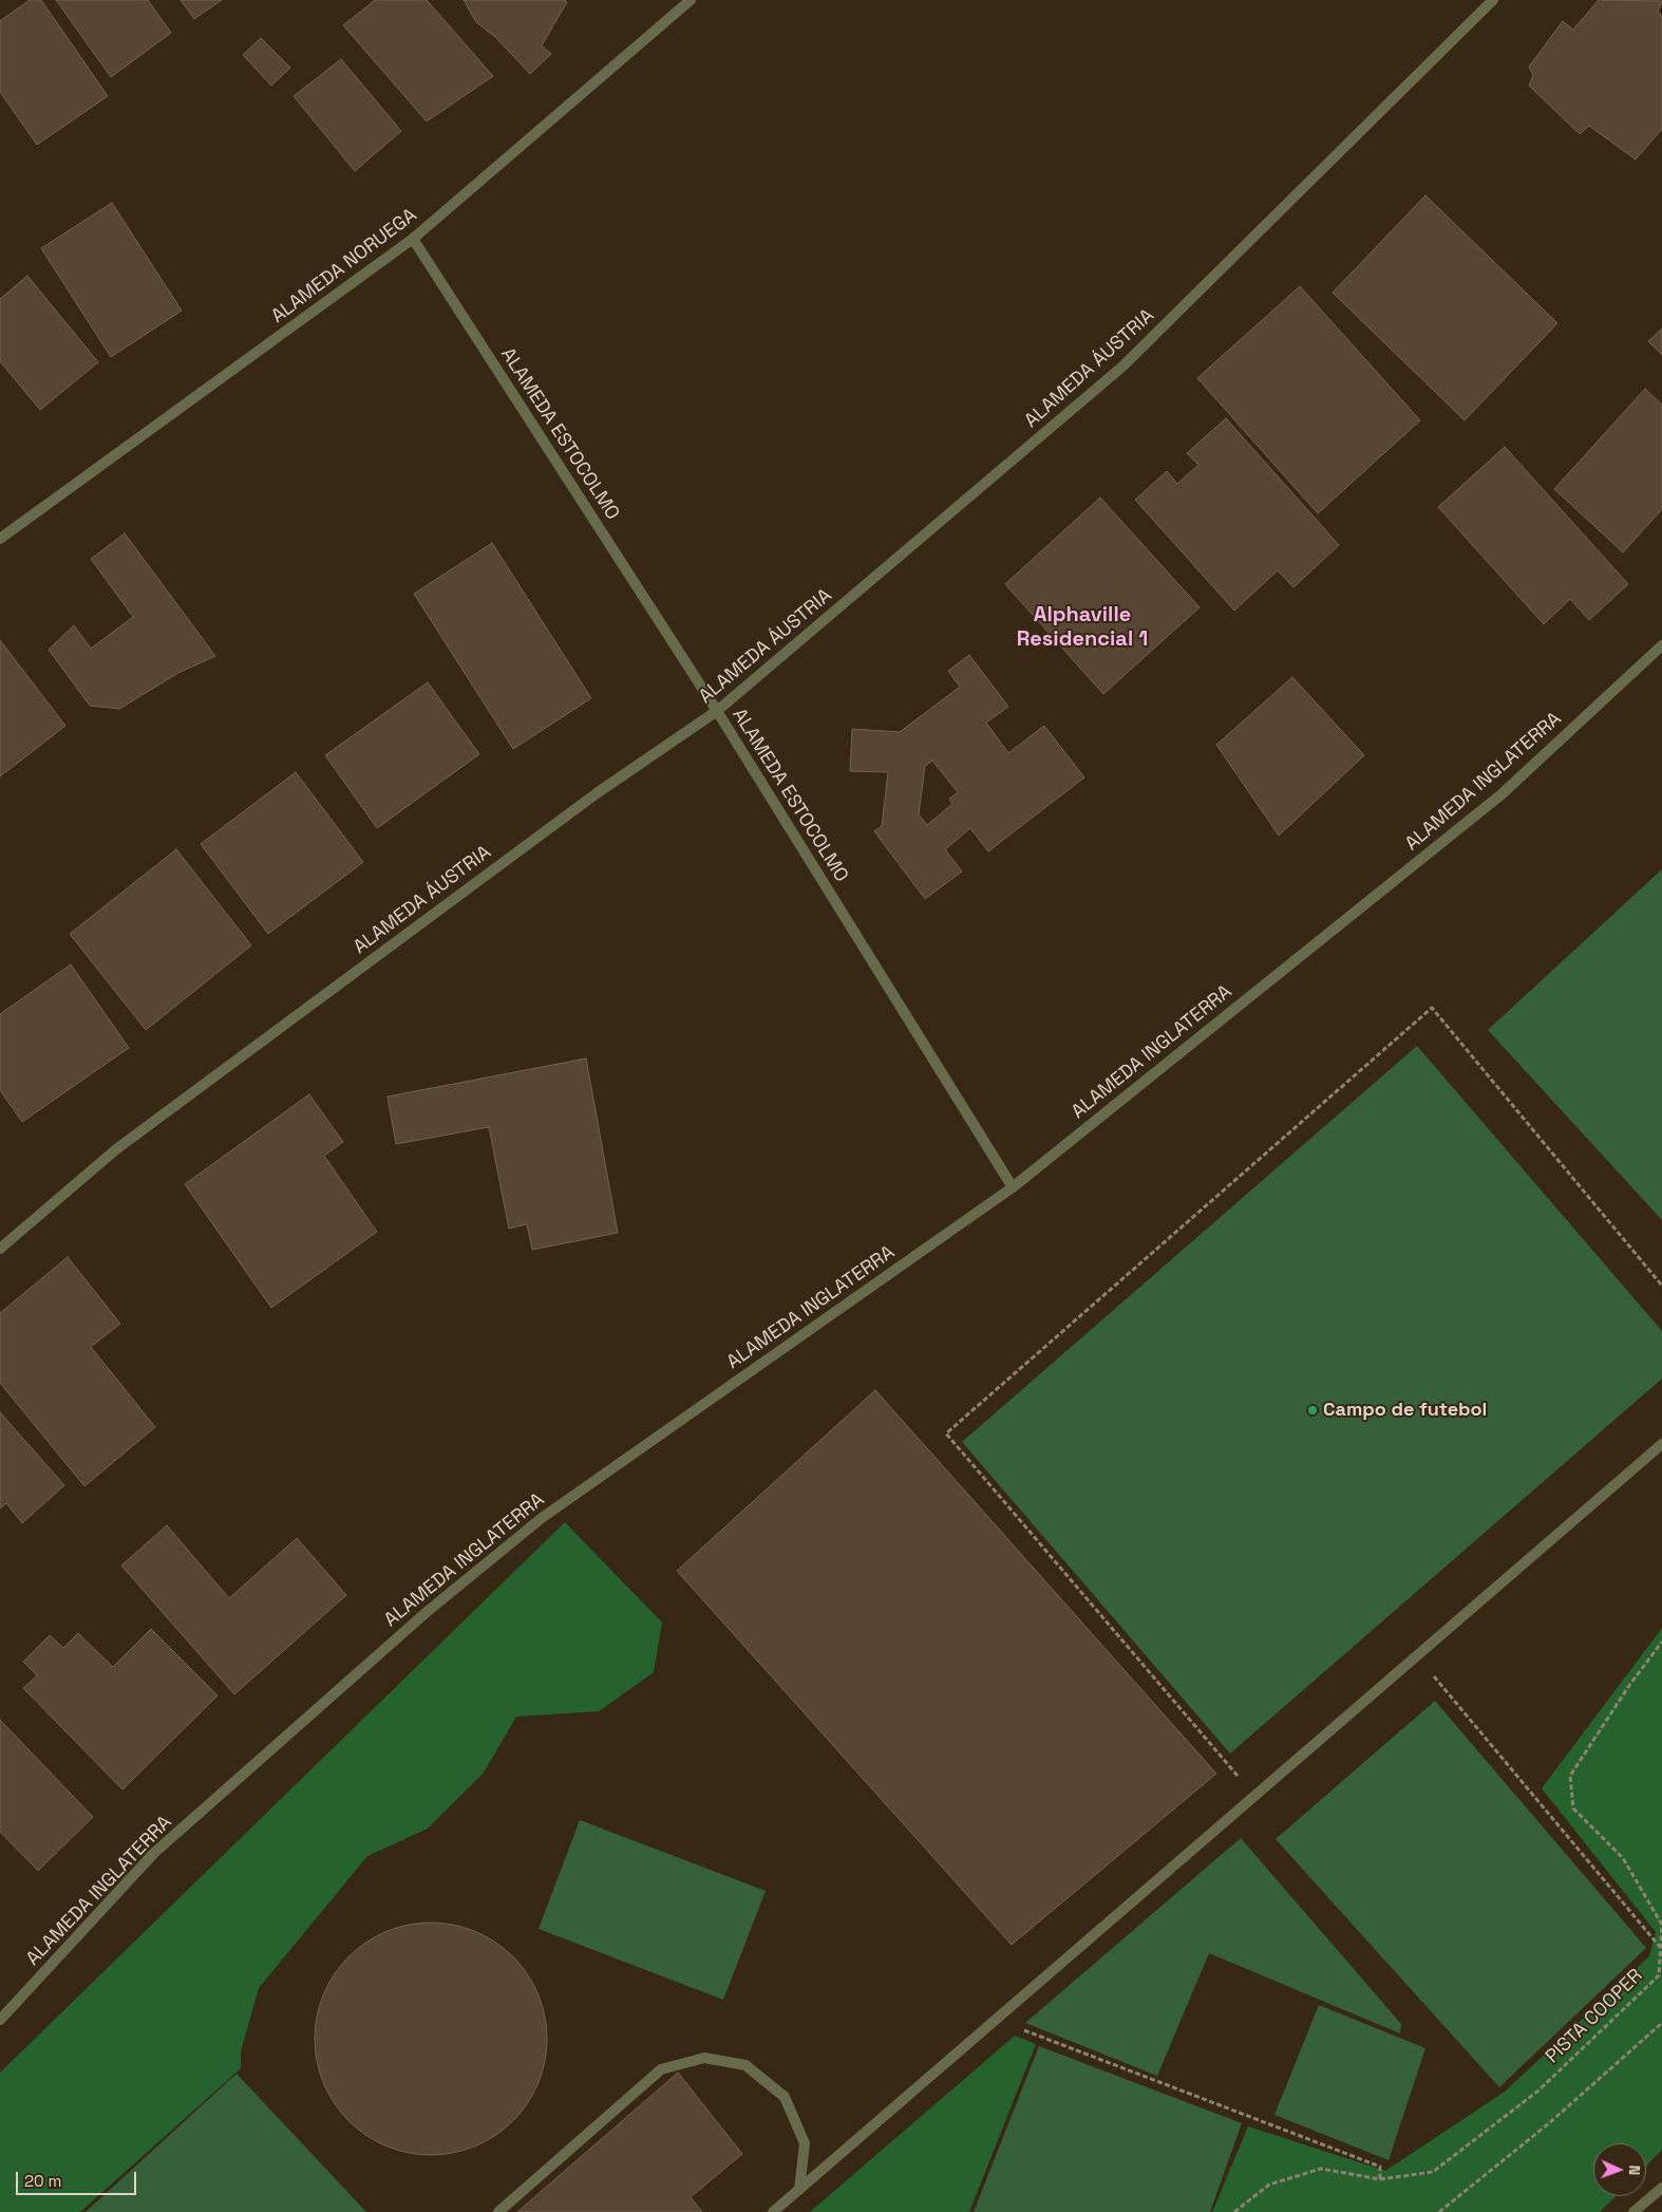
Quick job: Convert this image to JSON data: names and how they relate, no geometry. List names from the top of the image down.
{
  "streets": {
    "street": [
      "ALAMEDA NORUEGA",
      "ALAMEDA ÁUSTRIA",
      "ALAMEDA ESTOCOLMO",
      "ALAMEDA INGLATERRA"
    ],
    "path": ["PISTA COOPER"]
  },
  "crossings": [
    ["ALAMEDA NORUEGA", "ALAMEDA ESTOCOLMO"],
    ["ALAMEDA ÁUSTRIA", "ALAMEDA ESTOCOLMO"],
    ["ALAMEDA ESTOCOLMO", "ALAMEDA INGLATERRA"]
  ],
  "districts": ["Alphaville Residencial 1"],
  "places": ["Campo de futebol"],
  "scale_bar": "20 m",
  "north": "right"
}
